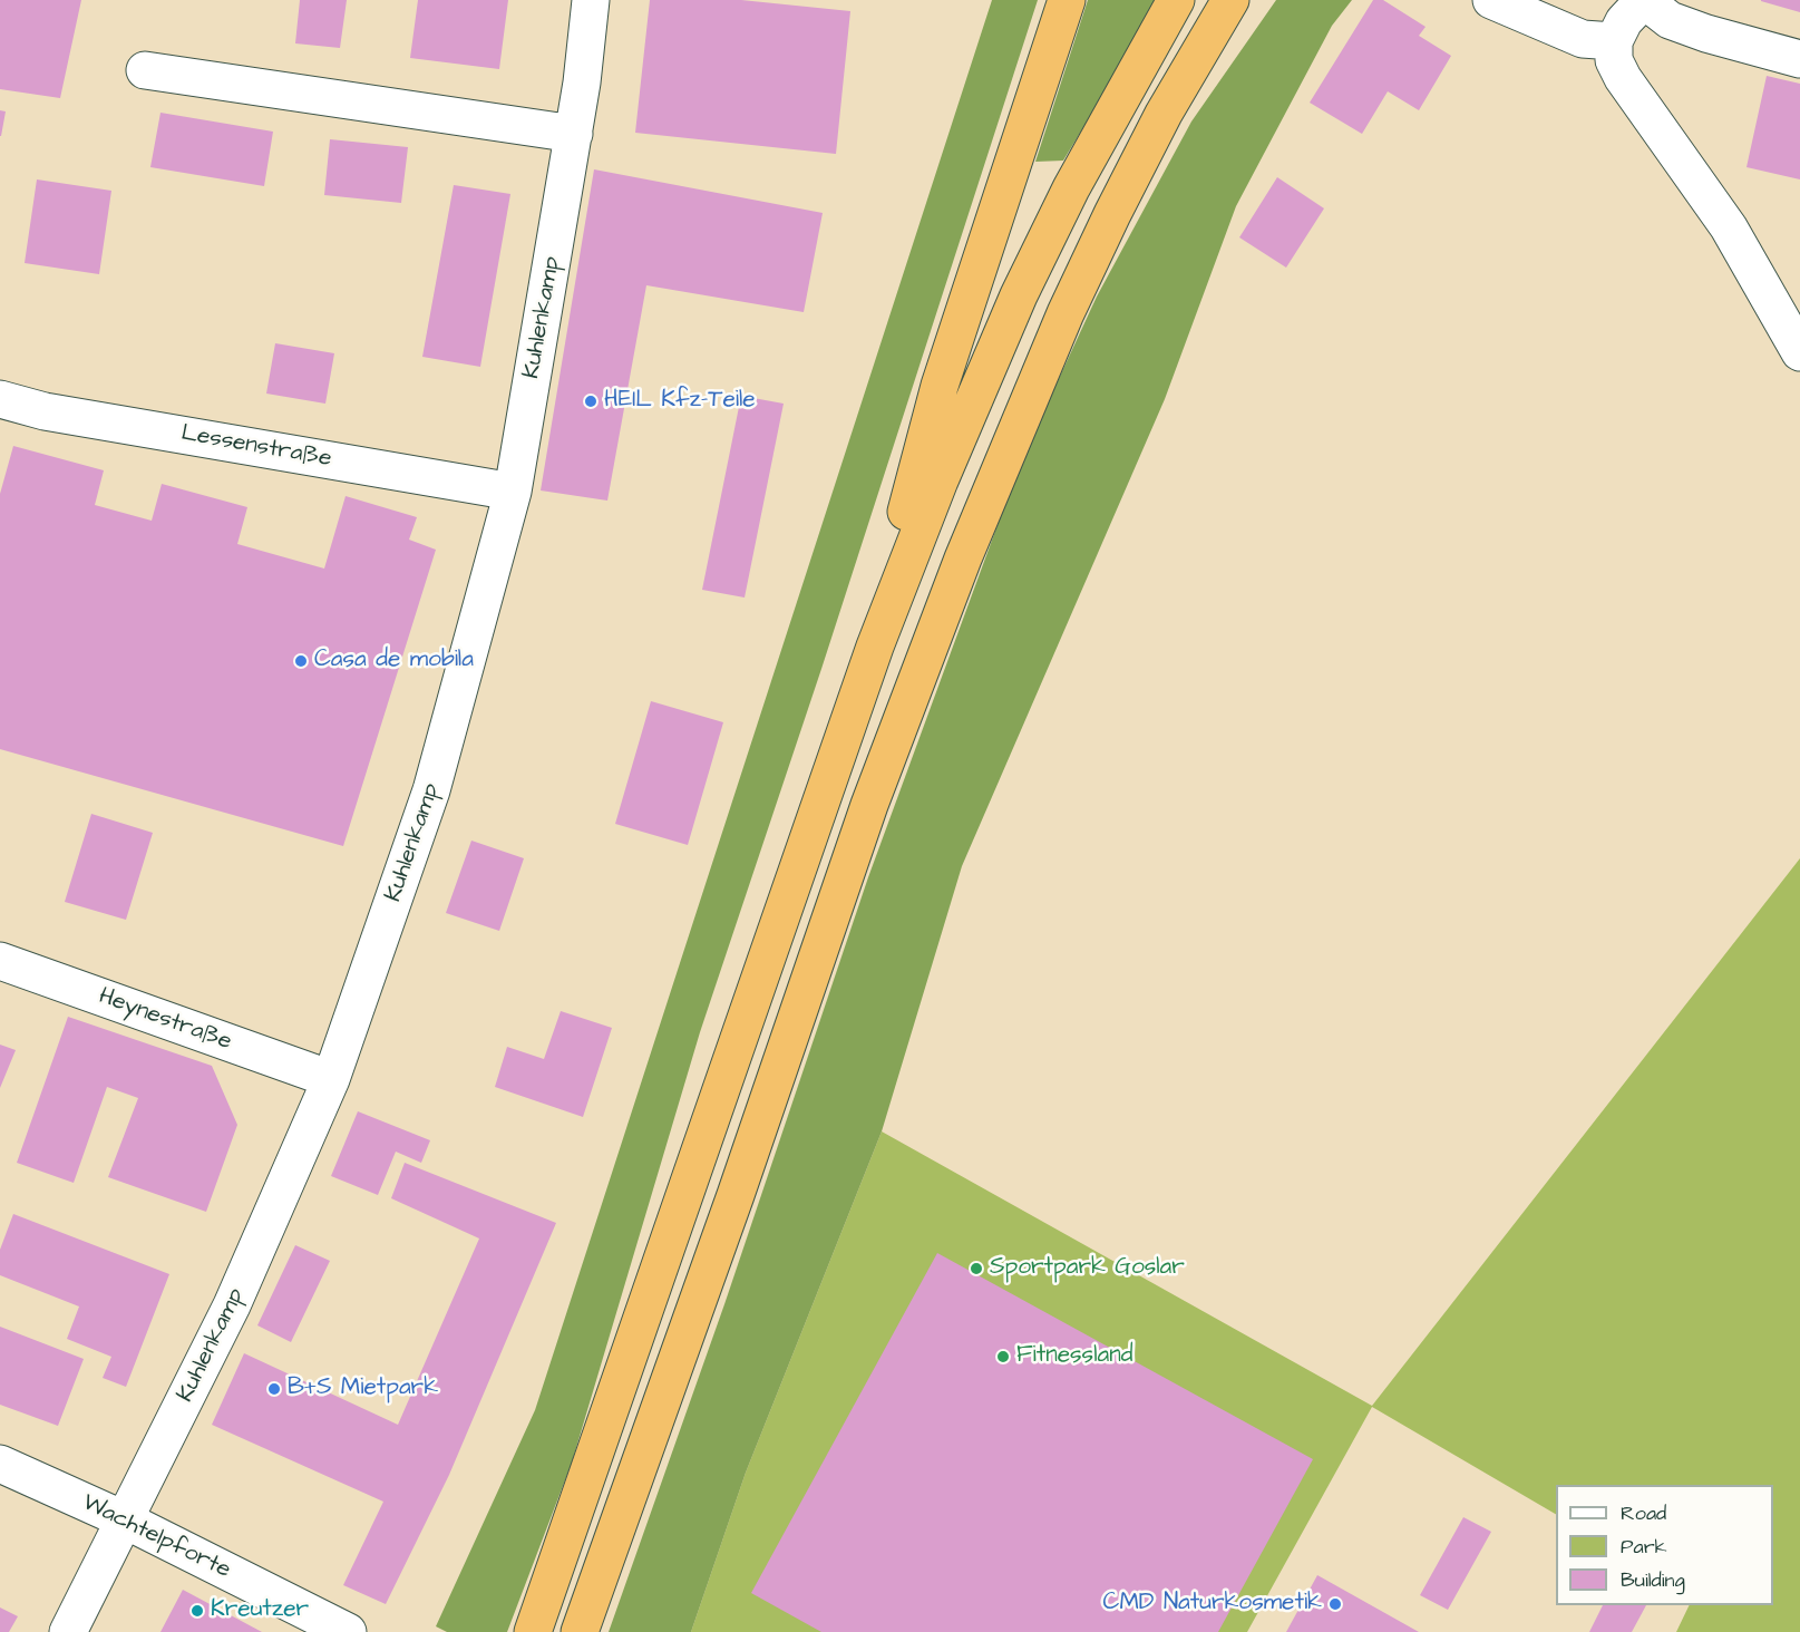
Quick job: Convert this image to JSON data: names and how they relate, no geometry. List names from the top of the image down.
{
  "streets": {
    "street": [
      "Kuhlenkamp",
      "Lessenstraße",
      "Heynestraße",
      "Wachtelpforte"
    ]
  },
  "crossings": [
    ["Kuhlenkamp", "Lessenstraße"],
    ["Kuhlenkamp", "Heynestraße"],
    ["Kuhlenkamp", "Wachtelpforte"]
  ],
  "places": [
    "HEIL Kfz-Teile",
    "Casa de mobila",
    "Sportpark Goslar",
    "Fitnessland",
    "B+S Mietpark",
    "CMD Naturkosmetik",
    "Kreutzer"
  ],
  "legend": ["Road", "Park", "Building"]
}
